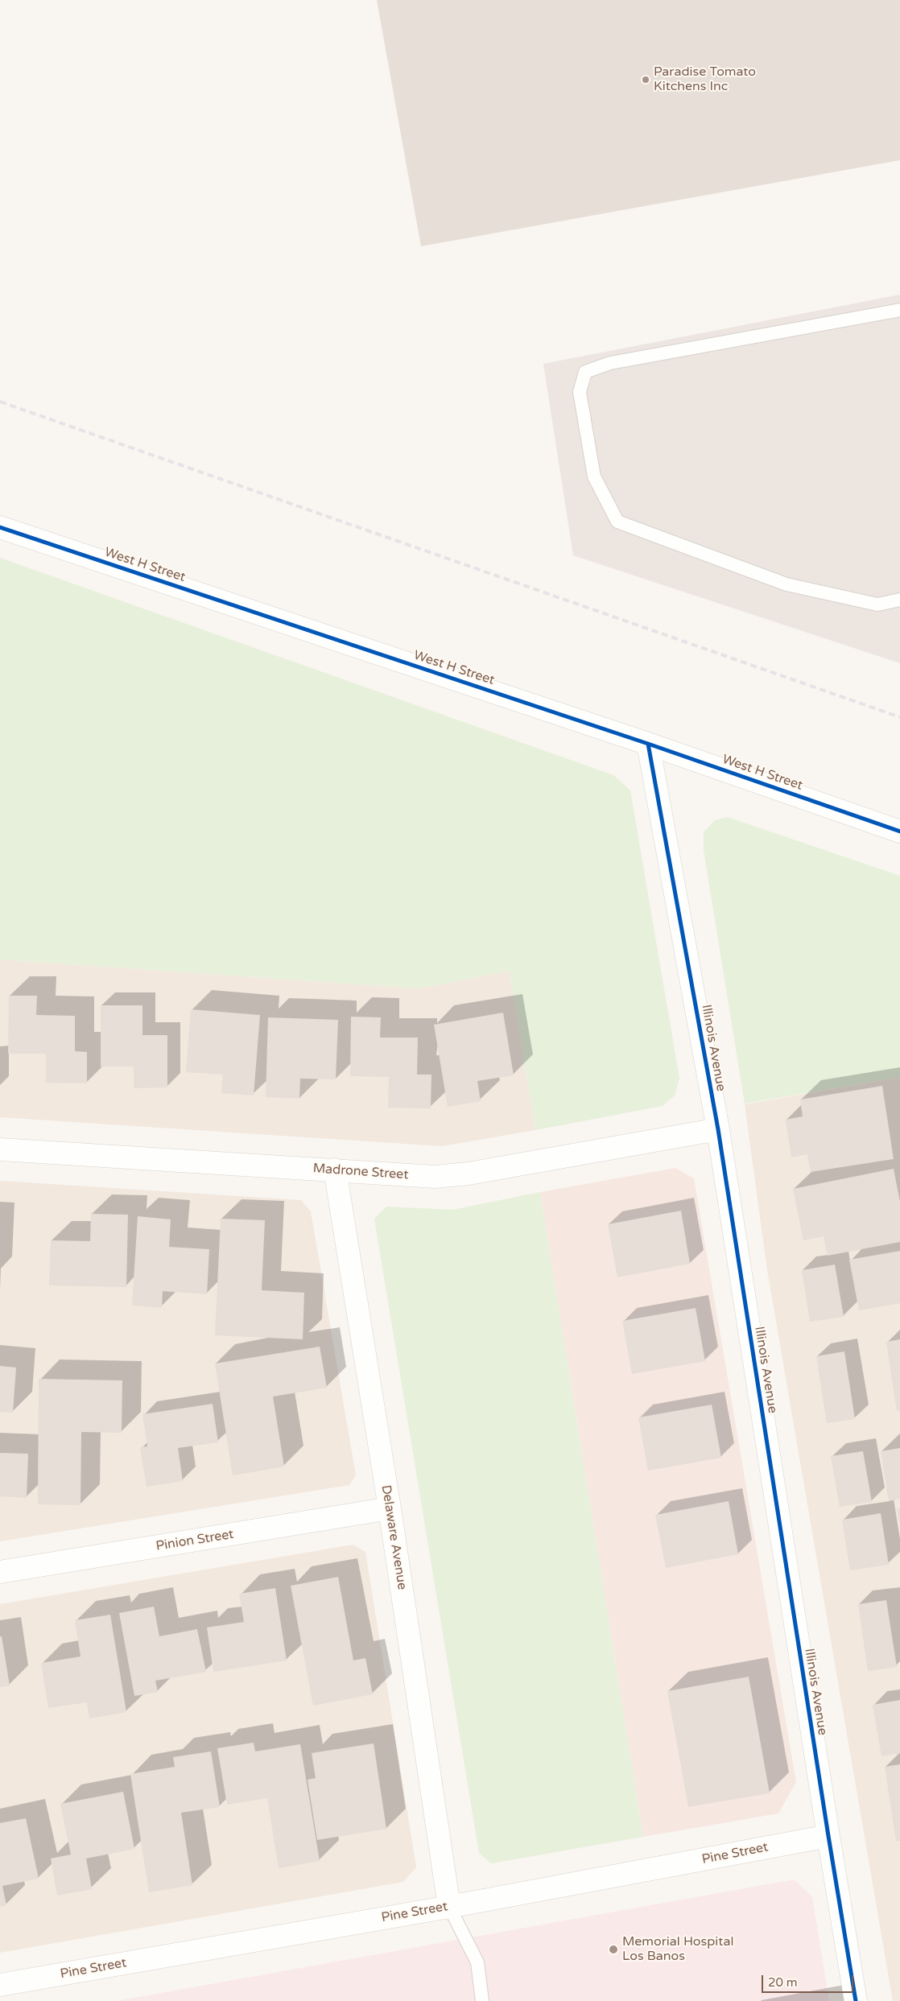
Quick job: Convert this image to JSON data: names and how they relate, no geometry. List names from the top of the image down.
{
  "streets": {
    "street": [
      "West H Street",
      "Illinois Avenue",
      "Madrone Street",
      "Delaware Avenue",
      "Pinion Street",
      "Pine Street"
    ]
  },
  "crossings": [
    ["West H Street", "Illinois Avenue"],
    ["Illinois Avenue", "Madrone Street"],
    ["Illinois Avenue", "Pine Street"],
    ["Madrone Street", "Delaware Avenue"],
    ["Delaware Avenue", "Pinion Street"],
    ["Delaware Avenue", "Pine Street"]
  ],
  "places": ["Paradise Tomato Kitchens Inc", "Memorial Hospital Los Banos"],
  "scale_bar": "20 m"
}
